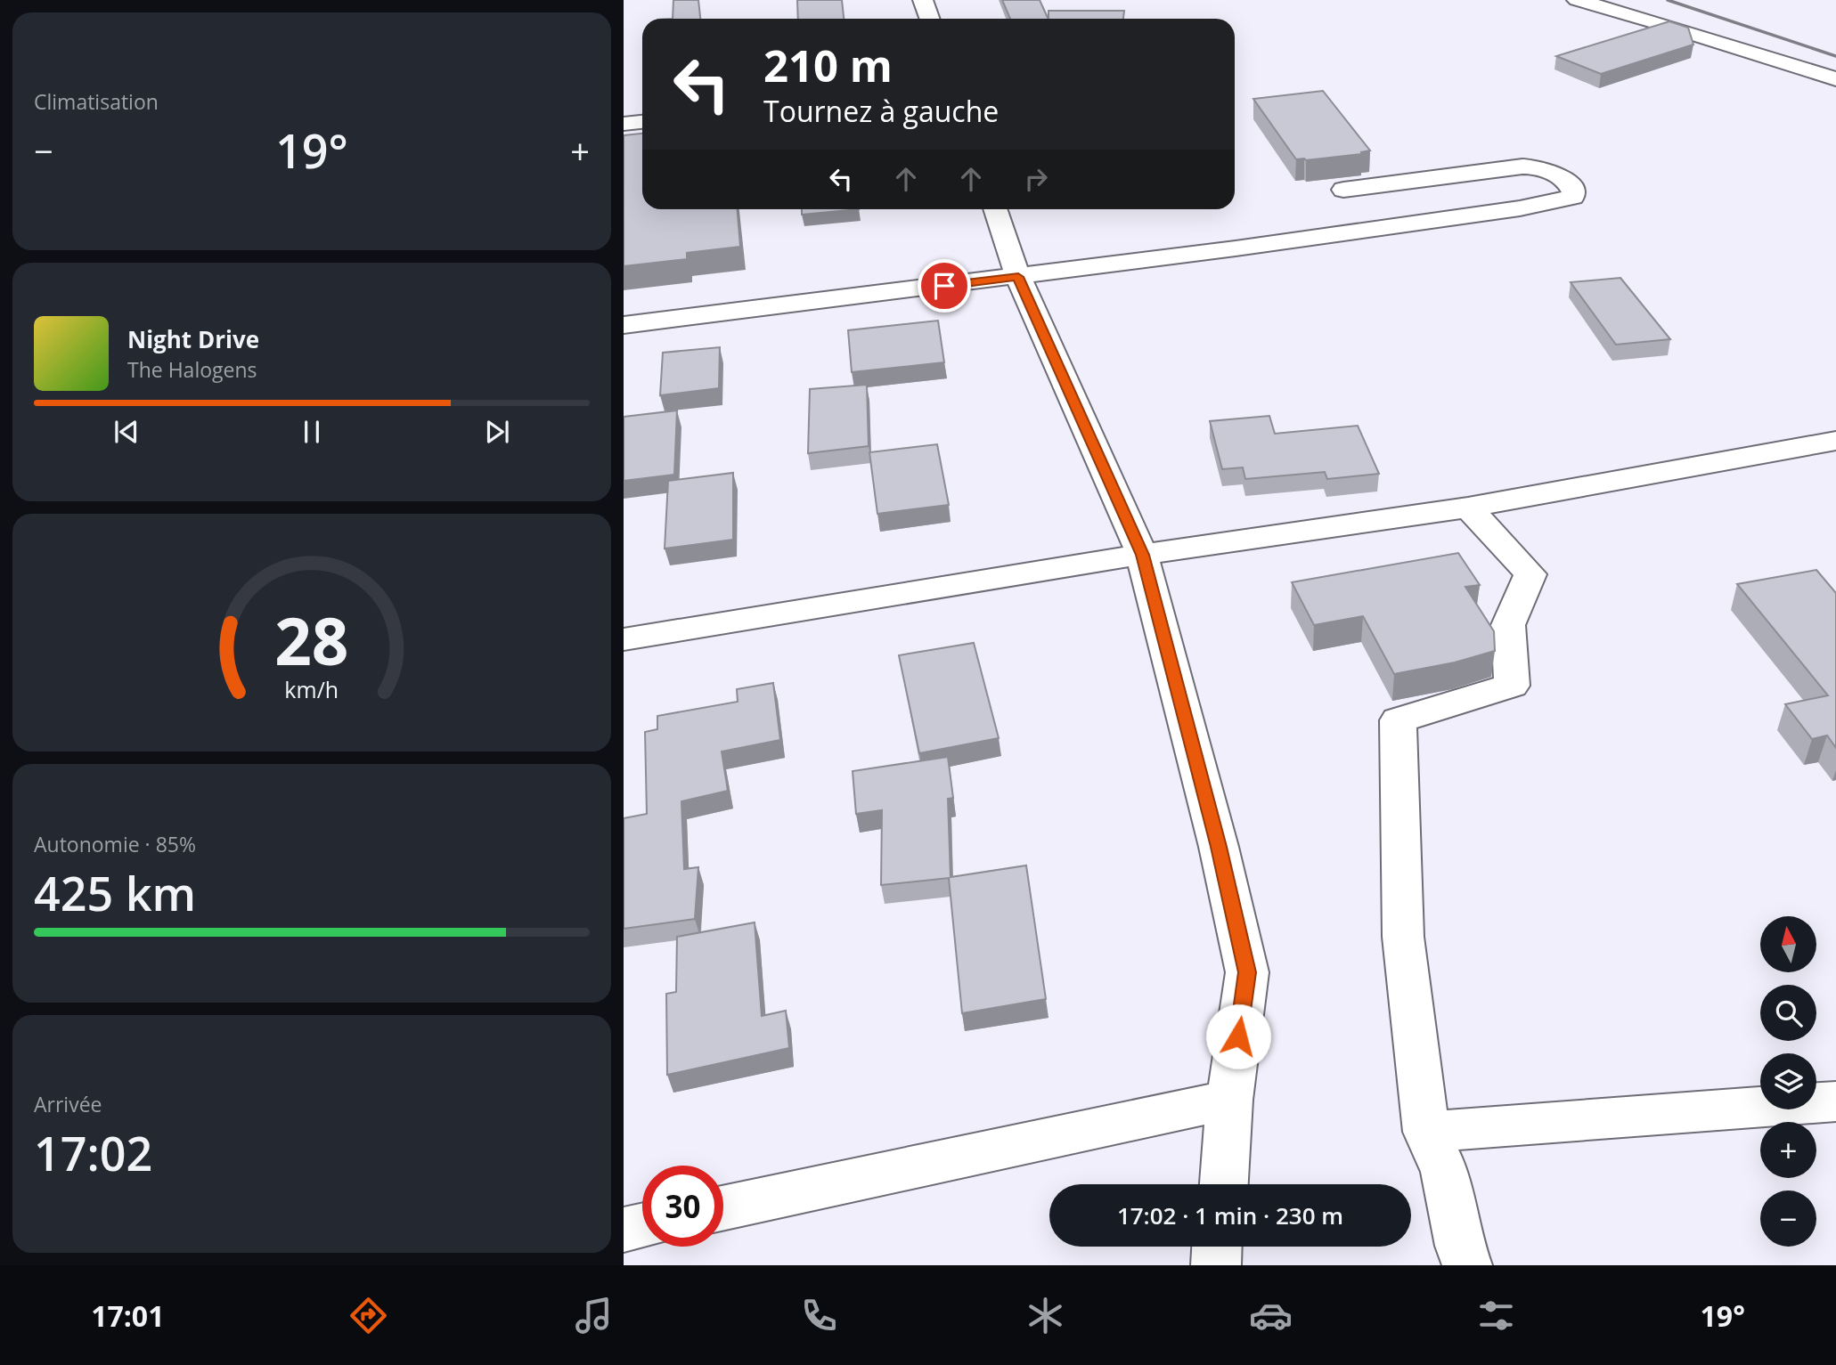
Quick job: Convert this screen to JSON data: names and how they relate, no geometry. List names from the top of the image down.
{
  "north": "top",
  "page": {
    "tile": [
      "Climatisation",
      ["Autonomie · 85%", "425 km"],
      ["Arrivée", "17:02"]
    ],
    "turn": ["210 m", "Tournez à gauche"],
    "heat": ["−", "19°", "+"],
    "song": ["Night Drive", "The Halogens"],
    "map_buttons": ["+", "−"],
    "limit": "30",
    "trip": "17:02 · 1 min · 230 m",
    "tabs": ["17:01", "19°"],
    "gauge": ["28", "km/h"]
  }
}
